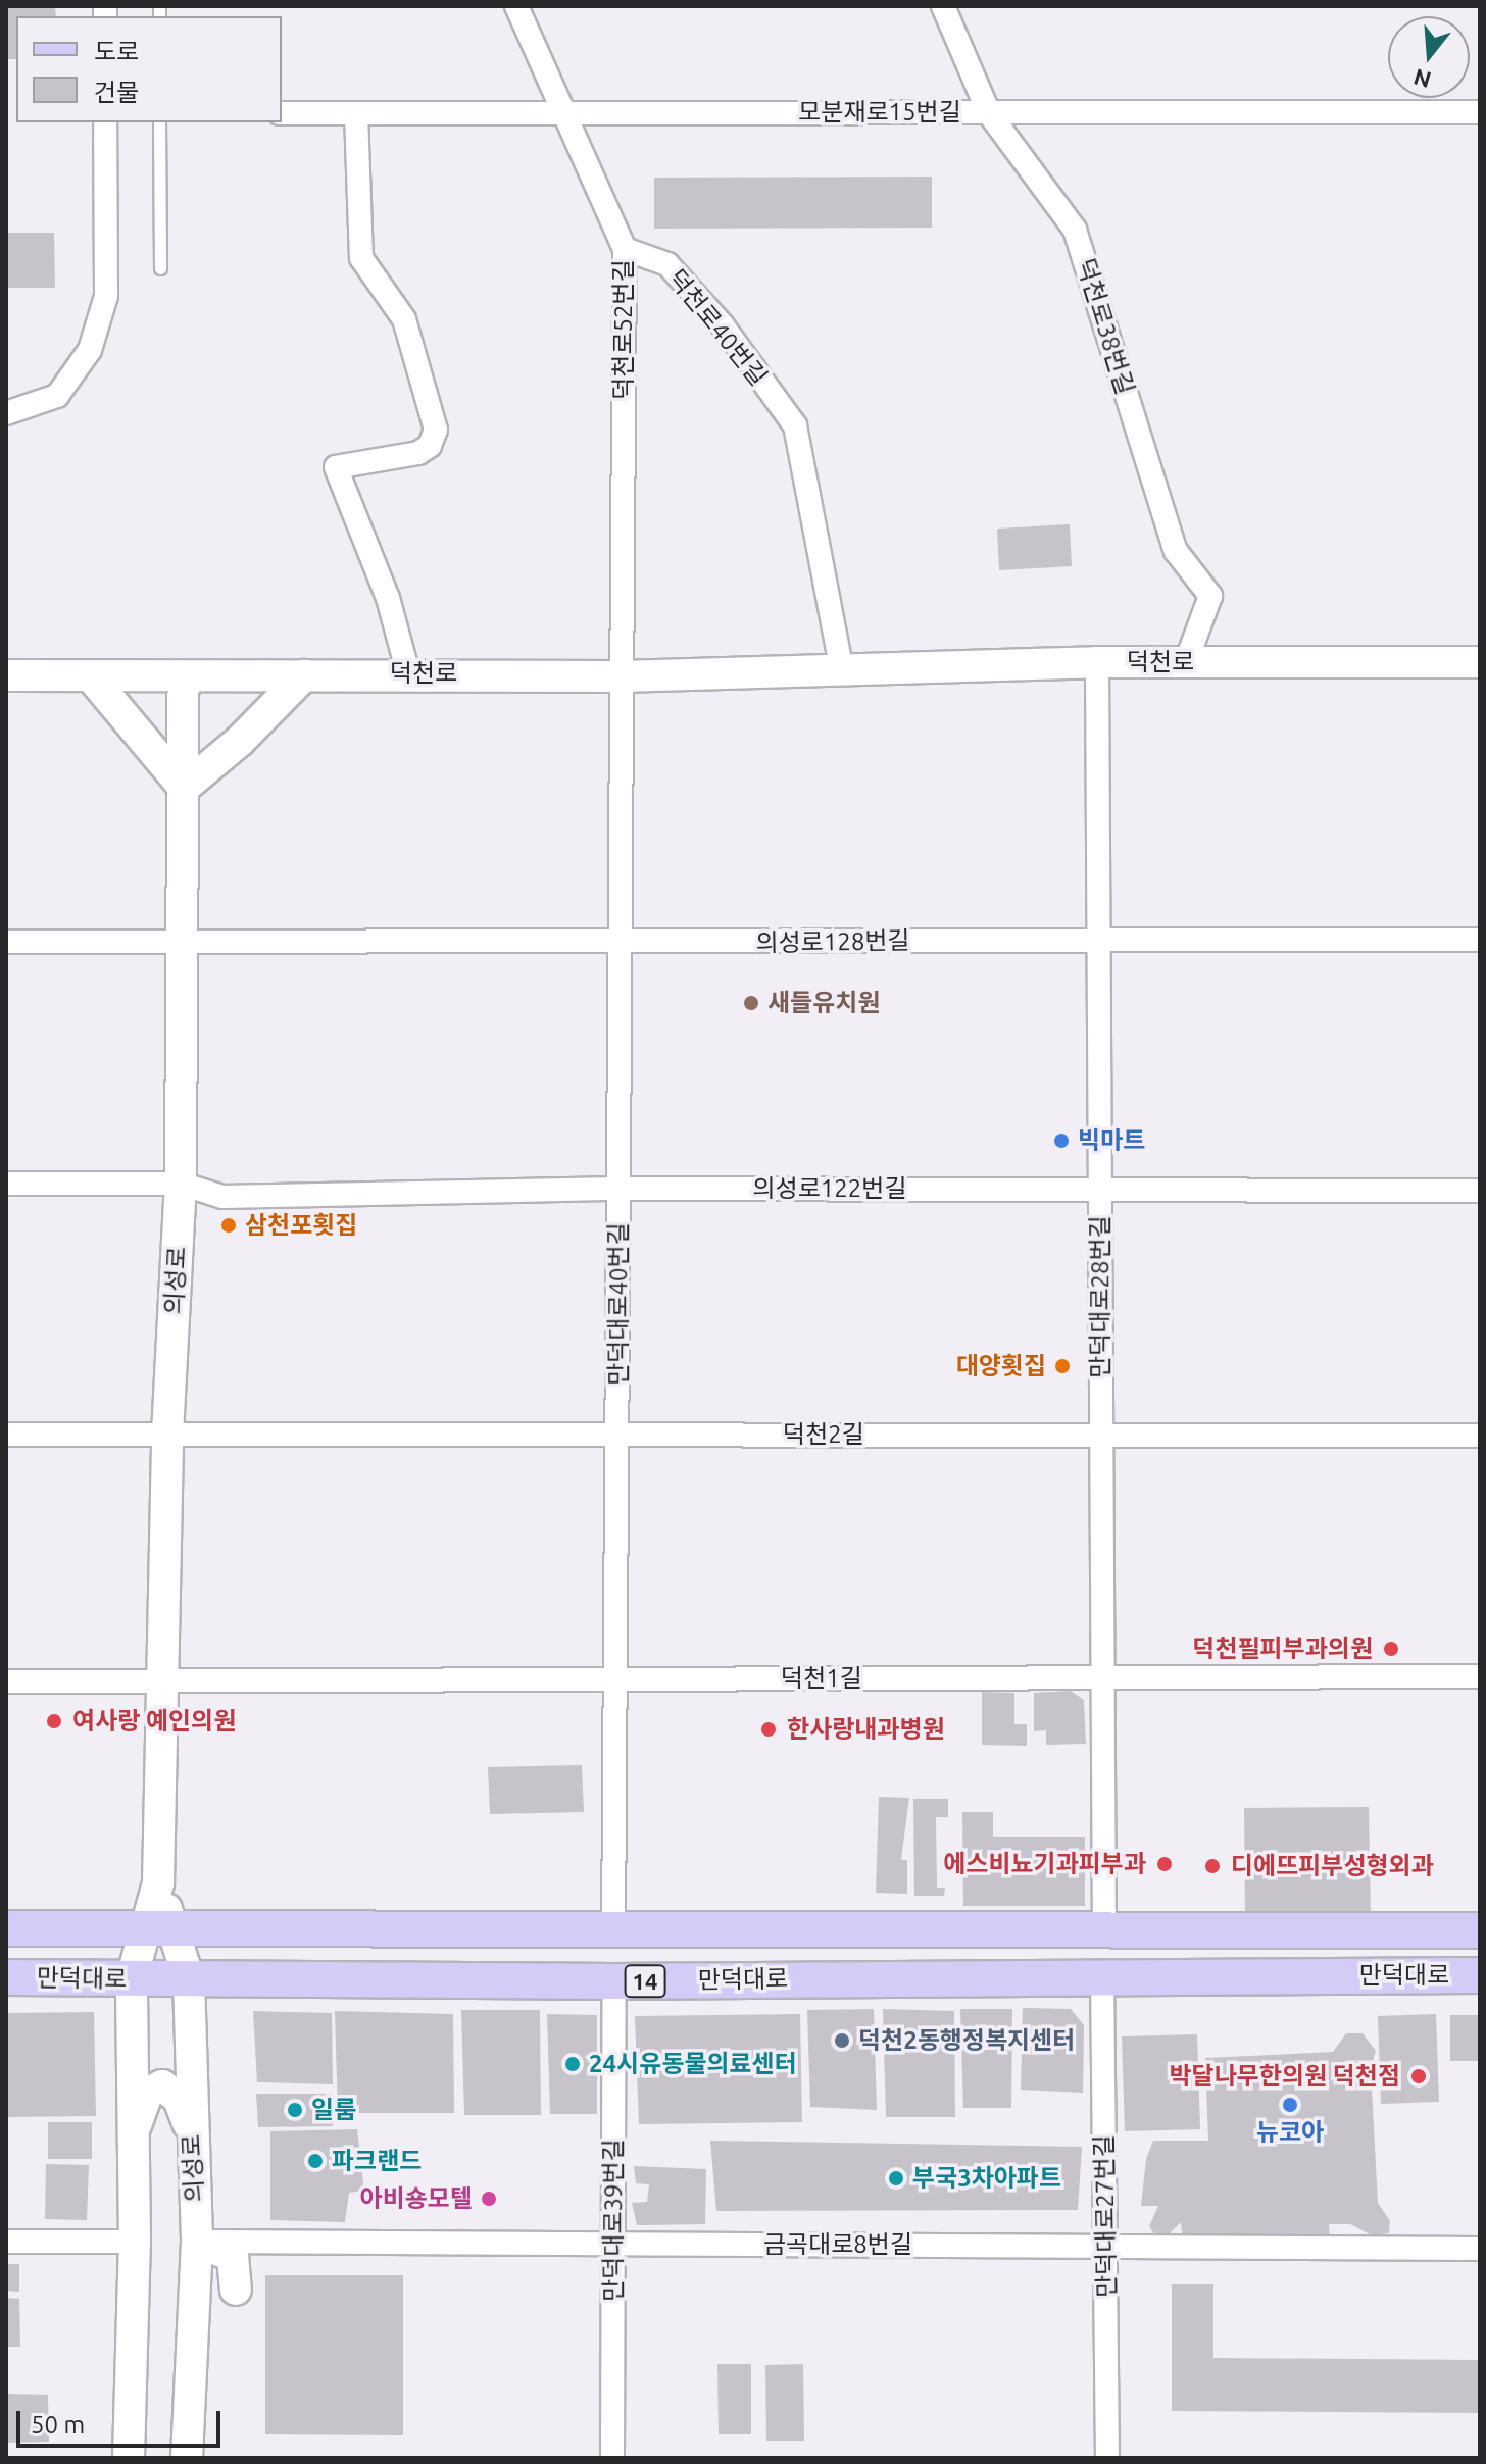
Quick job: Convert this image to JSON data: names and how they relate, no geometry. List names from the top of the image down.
{
  "streets": {
    "main road": [
      "덕천로",
      "의성로",
      "만덕대로",
      "14"
    ],
    "street": [
      "모분재로15번길",
      "덕천로38번길",
      "덕천로40번길",
      "덕천로52번길",
      "의성로128번길",
      "의성로122번길",
      "만덕대로28번길",
      "만덕대로40번길",
      "덕천2길",
      "덕천1길",
      "만덕대로27번길",
      "만덕대로39번길",
      "금곡대로8번길"
    ]
  },
  "crossings": [
    ["모분재로15번길", "덕천로38번길"],
    ["모분재로15번길", "덕천로52번길"],
    ["덕천로38번길", "덕천로"],
    ["덕천로40번길", "덕천로52번길"],
    ["덕천로40번길", "덕천로"],
    ["덕천로52번길", "덕천로"],
    ["덕천로52번길", "만덕대로40번길"],
    ["덕천로", "의성로"],
    ["덕천로", "만덕대로28번길"],
    ["덕천로", "만덕대로40번길"],
    ["의성로128번길", "의성로"],
    ["의성로128번길", "만덕대로28번길"],
    ["의성로128번길", "만덕대로40번길"],
    ["의성로122번길", "의성로"],
    ["의성로122번길", "만덕대로28번길"],
    ["의성로122번길", "만덕대로40번길"],
    ["의성로", "덕천2길"],
    ["의성로", "덕천1길"],
    ["의성로", "만덕대로"],
    ["의성로", "금곡대로8번길"],
    ["만덕대로28번길", "덕천2길"],
    ["만덕대로28번길", "덕천1길"],
    ["만덕대로28번길", "만덕대로"],
    ["만덕대로40번길", "덕천2길"],
    ["만덕대로40번길", "덕천1길"],
    ["만덕대로40번길", "만덕대로"],
    ["만덕대로", "만덕대로27번길"],
    ["만덕대로", "만덕대로39번길"],
    ["만덕대로27번길", "금곡대로8번길"],
    ["만덕대로39번길", "금곡대로8번길"]
  ],
  "places": [
    "새들유치원",
    "빅마트",
    "삼천포횟집",
    "대양횟집",
    "덕천필피부과의원",
    "여사랑 예인의원",
    "한사랑내과병원",
    "에스비뇨기과피부과",
    "디에뜨피부성형외과",
    "덕천2동행정복지센터",
    "24시유동물의료센터",
    "박달나무한의원 덕천점",
    "뉴코아",
    "일룸",
    "파크랜드",
    "부국3차아파트",
    "아비숑모텔"
  ],
  "legend": ["도로", "건물"],
  "scale_bar": "50 m",
  "north": "bottom"
}
